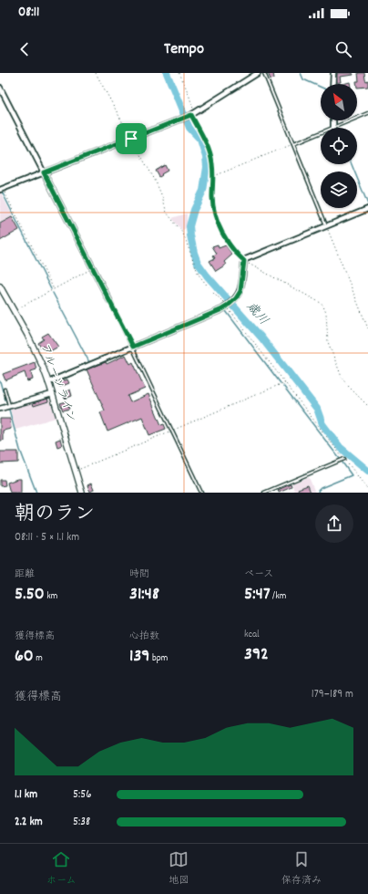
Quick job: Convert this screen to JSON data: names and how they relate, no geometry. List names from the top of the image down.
{
  "streets": {
    "street": ["フルーツライン"]
  },
  "water": ["歳川"],
  "north": "top left",
  "page": {
    "status": "08:11",
    "header": "Tempo",
    "heading": ["朝のラン", "08:11 · 5 × 1.1 km"],
    "stats": [
      ["距離", "5.50 km"],
      ["時間", "31:48"],
      ["ペース", "5:47 /km"],
      ["獲得標高", "60 m"],
      ["心拍数", "139 bpm"],
      ["kcal", "392"]
    ],
    "chart": ["獲得標高", "179–189 m"],
    "list": [
      {
        "name": "1.1 km",
        "note": "5:56"
      },
      {
        "name": "2.2 km",
        "note": "5:38"
      }
    ],
    "tabs": ["ホーム", "地図", "保存済み"]
  }
}
